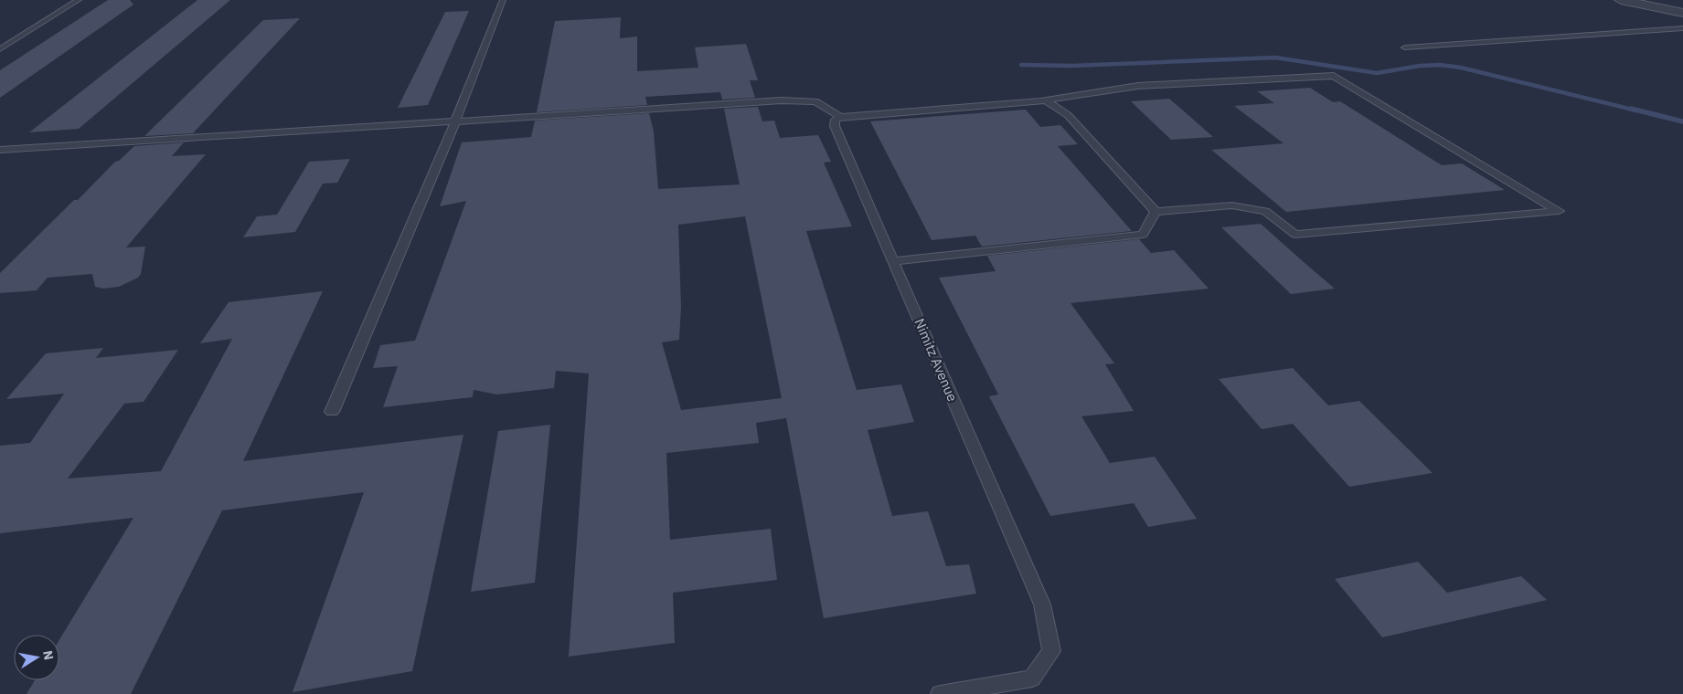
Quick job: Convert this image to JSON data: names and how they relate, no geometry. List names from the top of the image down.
{
  "streets": {
    "lane": ["Nimitz Avenue"]
  },
  "north": "right"
}
